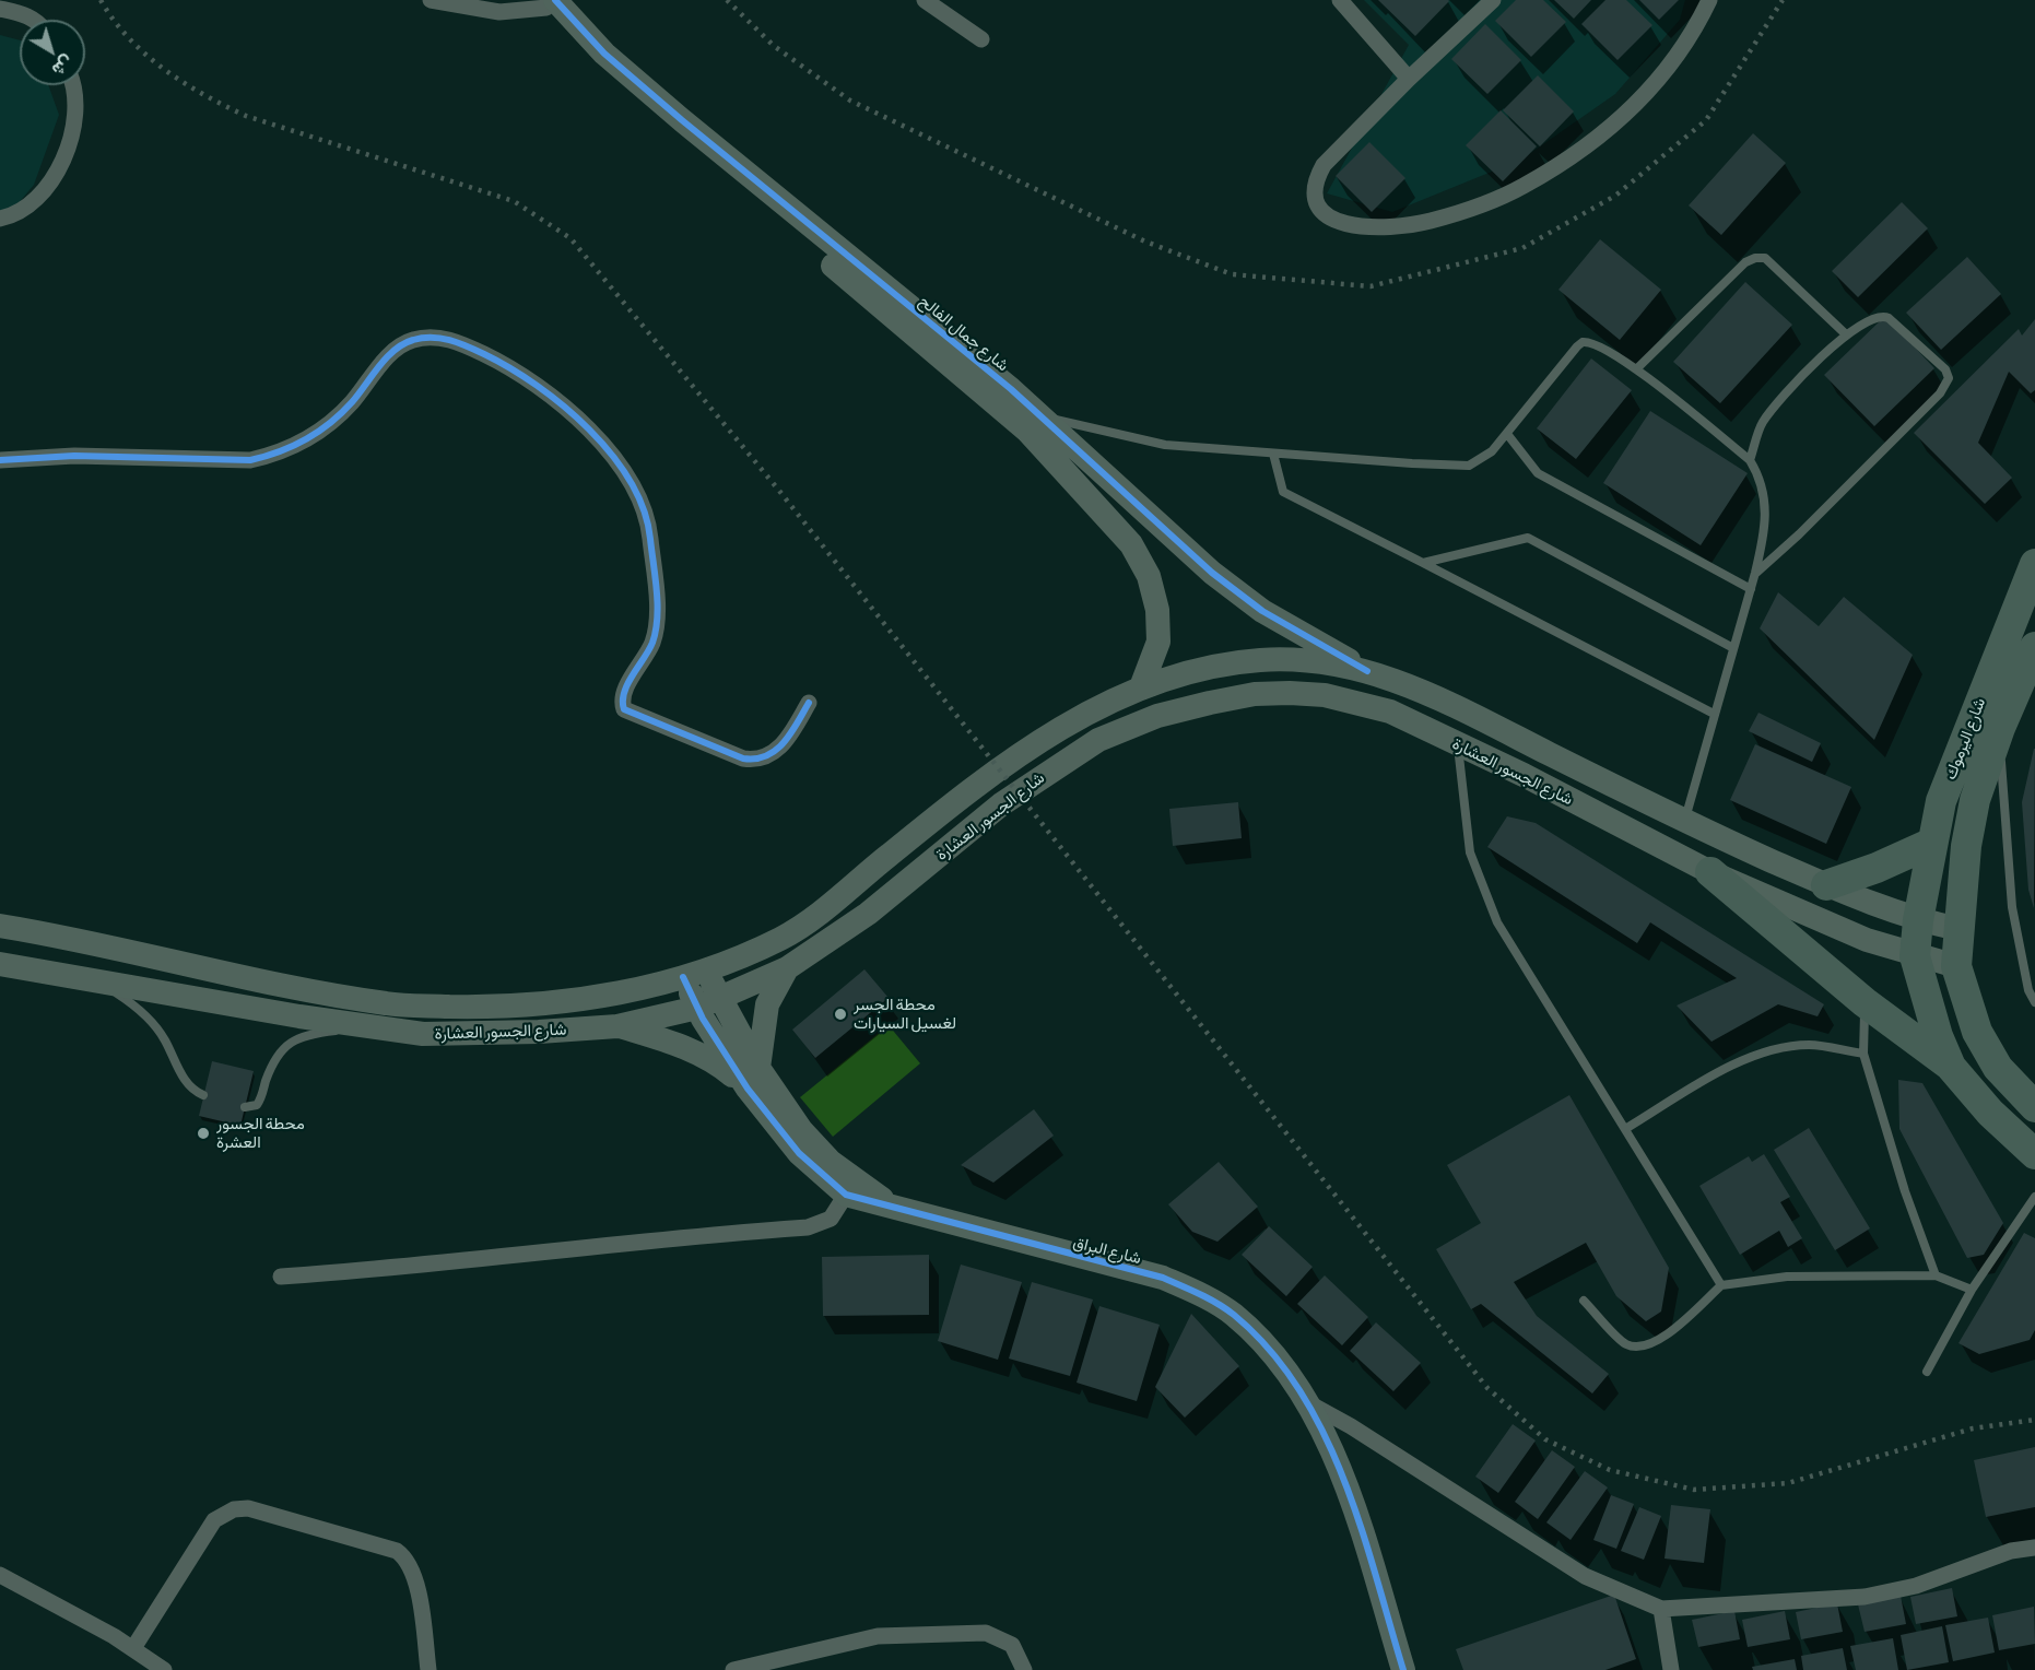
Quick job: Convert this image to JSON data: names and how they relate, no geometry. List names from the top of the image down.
{
  "streets": {
    "highway": ["شارع اليرموك"],
    "main road": ["شارع جمال الفالح", "شارع الجسور العشارة", "شارع البراق"]
  },
  "crossings": [
    ["شارع جمال الفالح", "شارع الجسور العشارة"],
    ["شارع اليرموك", "شارع الجسور العشارة"],
    ["شارع الجسور العشارة", "شارع البراق"]
  ],
  "places": ["محطة الجسر لغسيل السيارات", "محطة الجسور العشرة"],
  "north": "bottom right"
}
